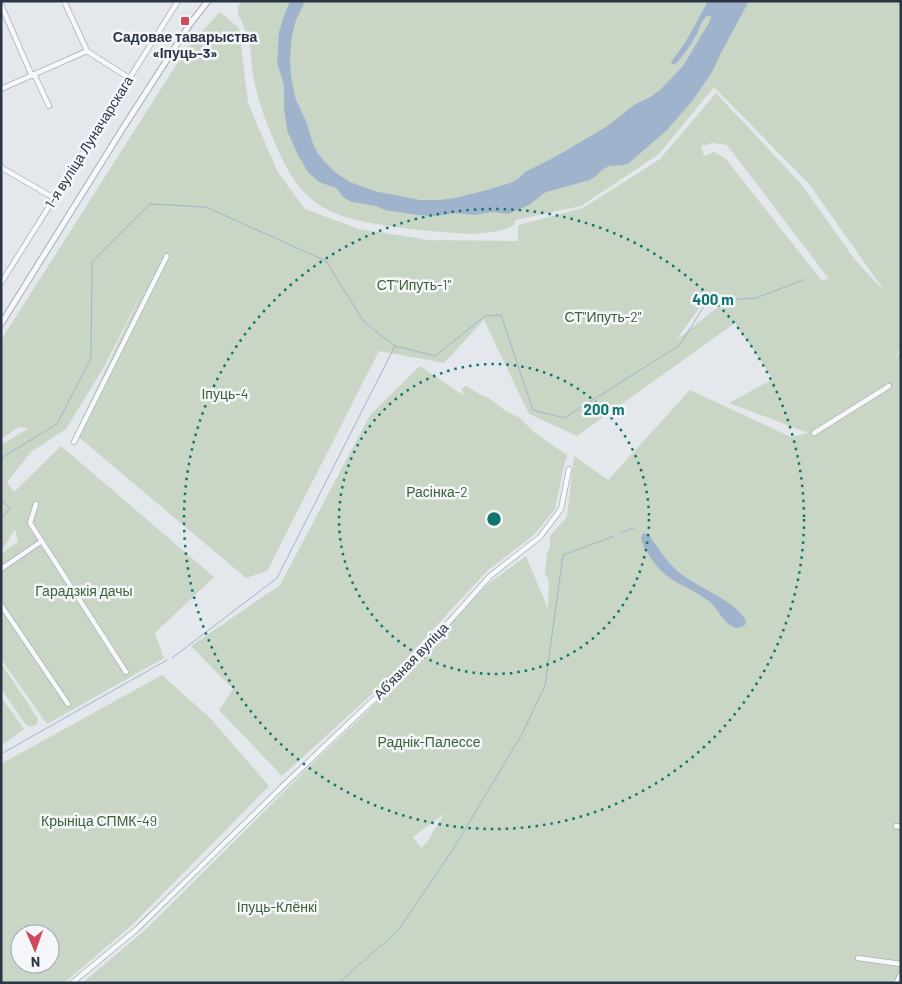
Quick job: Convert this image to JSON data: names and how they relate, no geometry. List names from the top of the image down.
{
  "streets": {
    "street": ["1-я вуліца Луначарскага", "Абʼязная вуліца"]
  },
  "parks": [
    "СТ\"Ипуть-1\"",
    "СТ\"Ипуть-2\"",
    "Іпуць-4",
    "Расінка-2",
    "Гарадзкія дачы",
    "Раднік-Палессе",
    "Крыніца СПМК-49",
    "Іпуць-Клёнкі"
  ],
  "places": {
    "transit": ["Садовае таварыства «Іпуць-3»"]
  },
  "north": "bottom",
  "rings": ["400 m", "200 m"]
}
